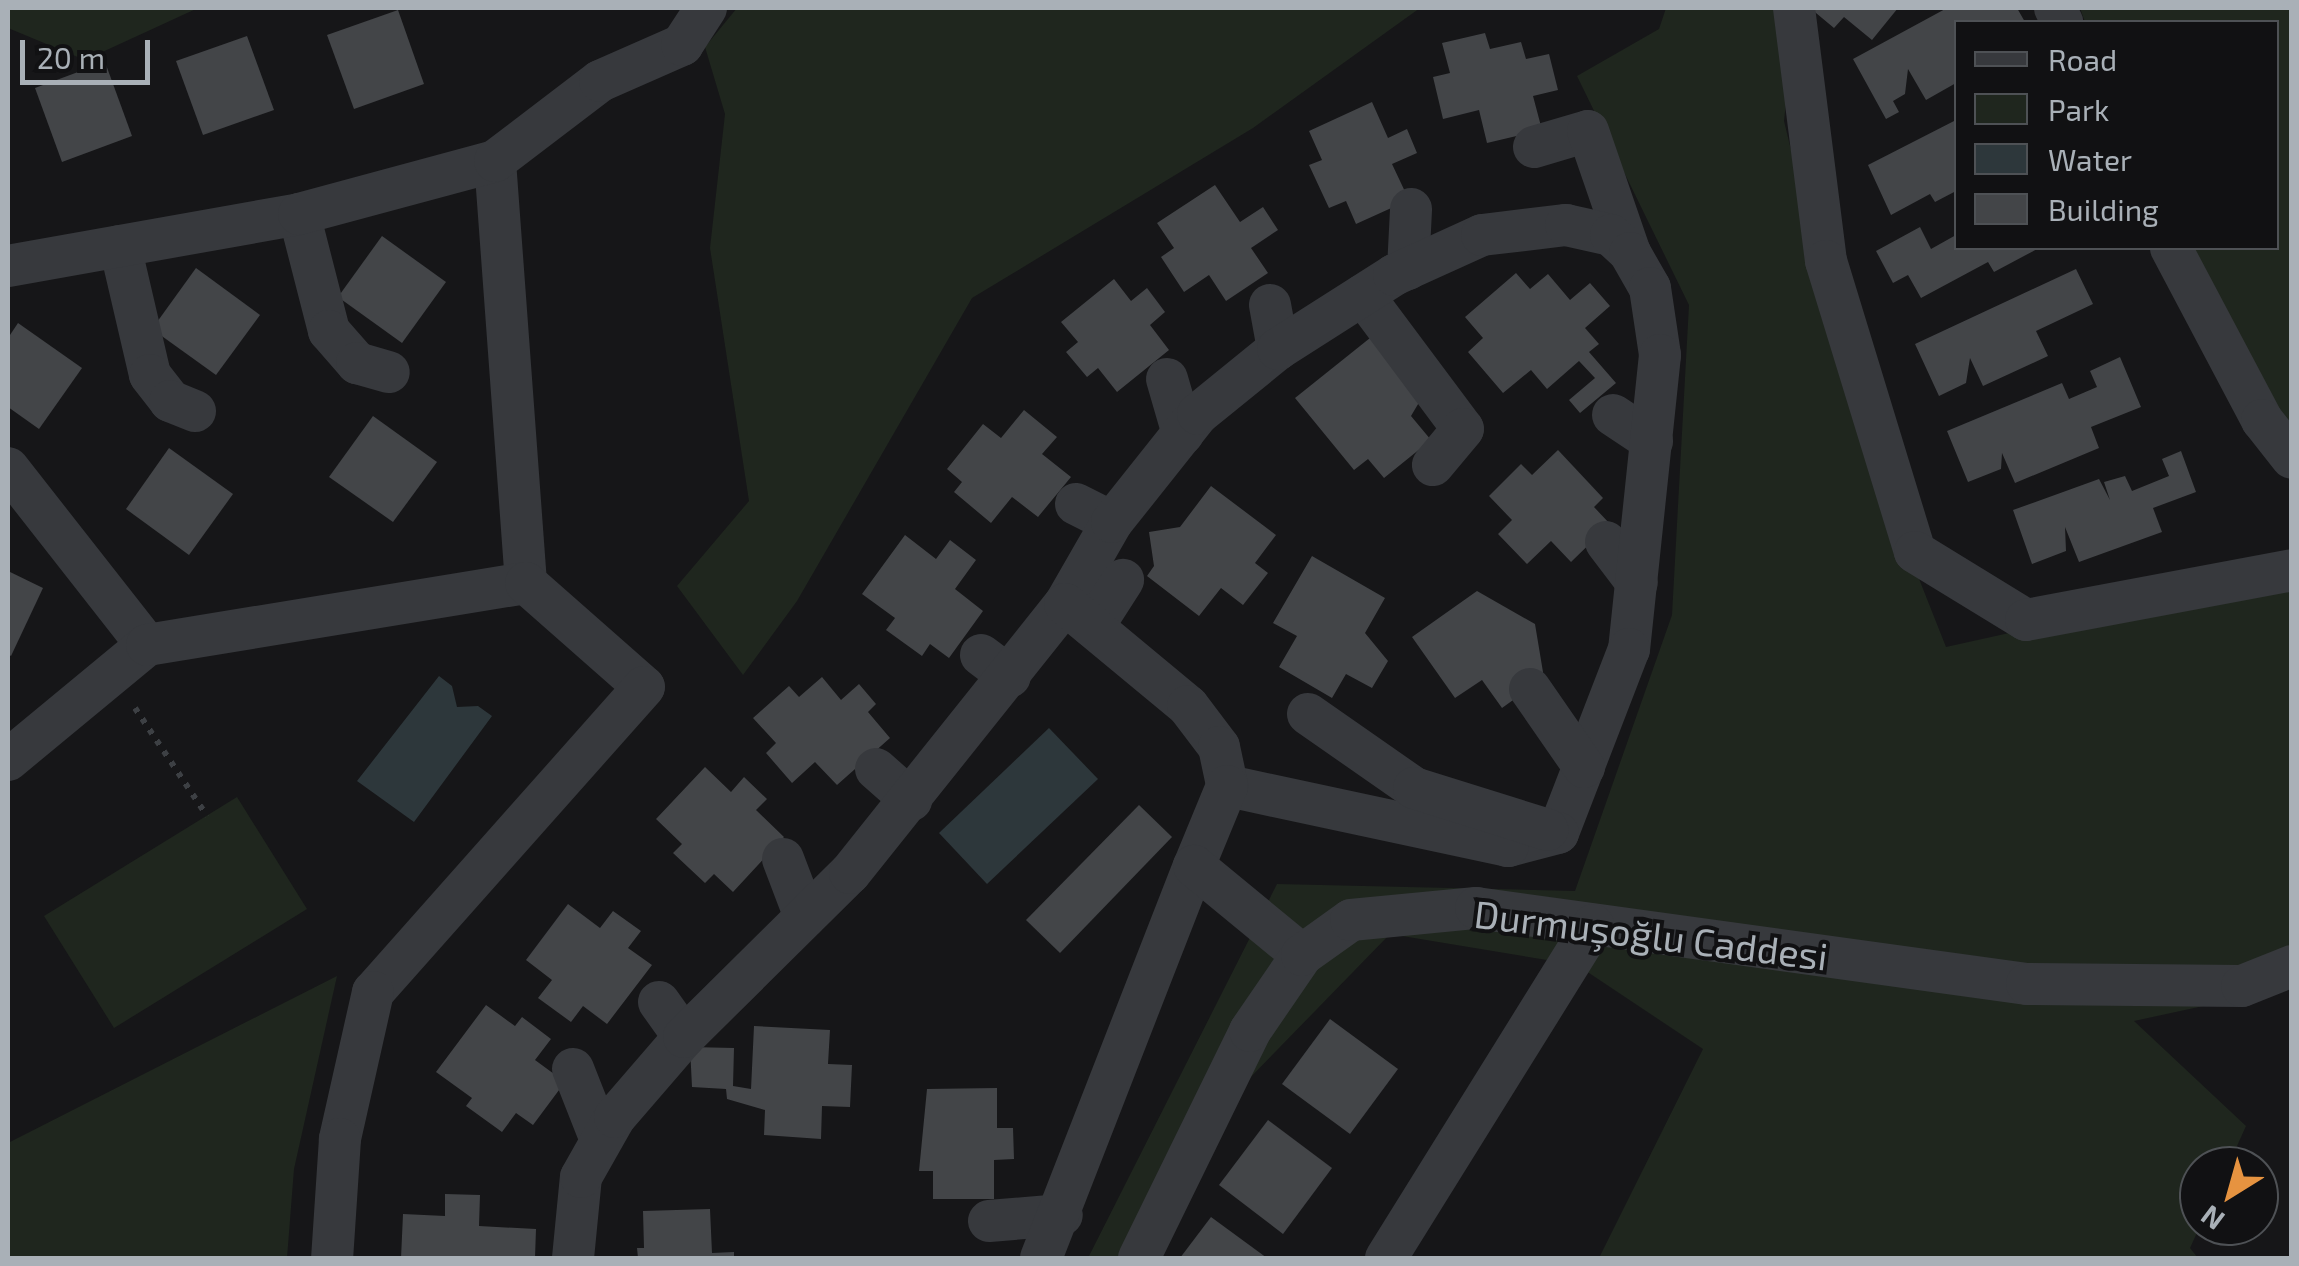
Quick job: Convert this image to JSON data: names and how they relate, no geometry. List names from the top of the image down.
{
  "streets": {
    "street": ["Durmuşoğlu Caddesi"]
  },
  "legend": [
    "Road",
    "Park",
    "Water",
    "Building"
  ],
  "scale_bar": "20 m",
  "north": "bottom left"
}
